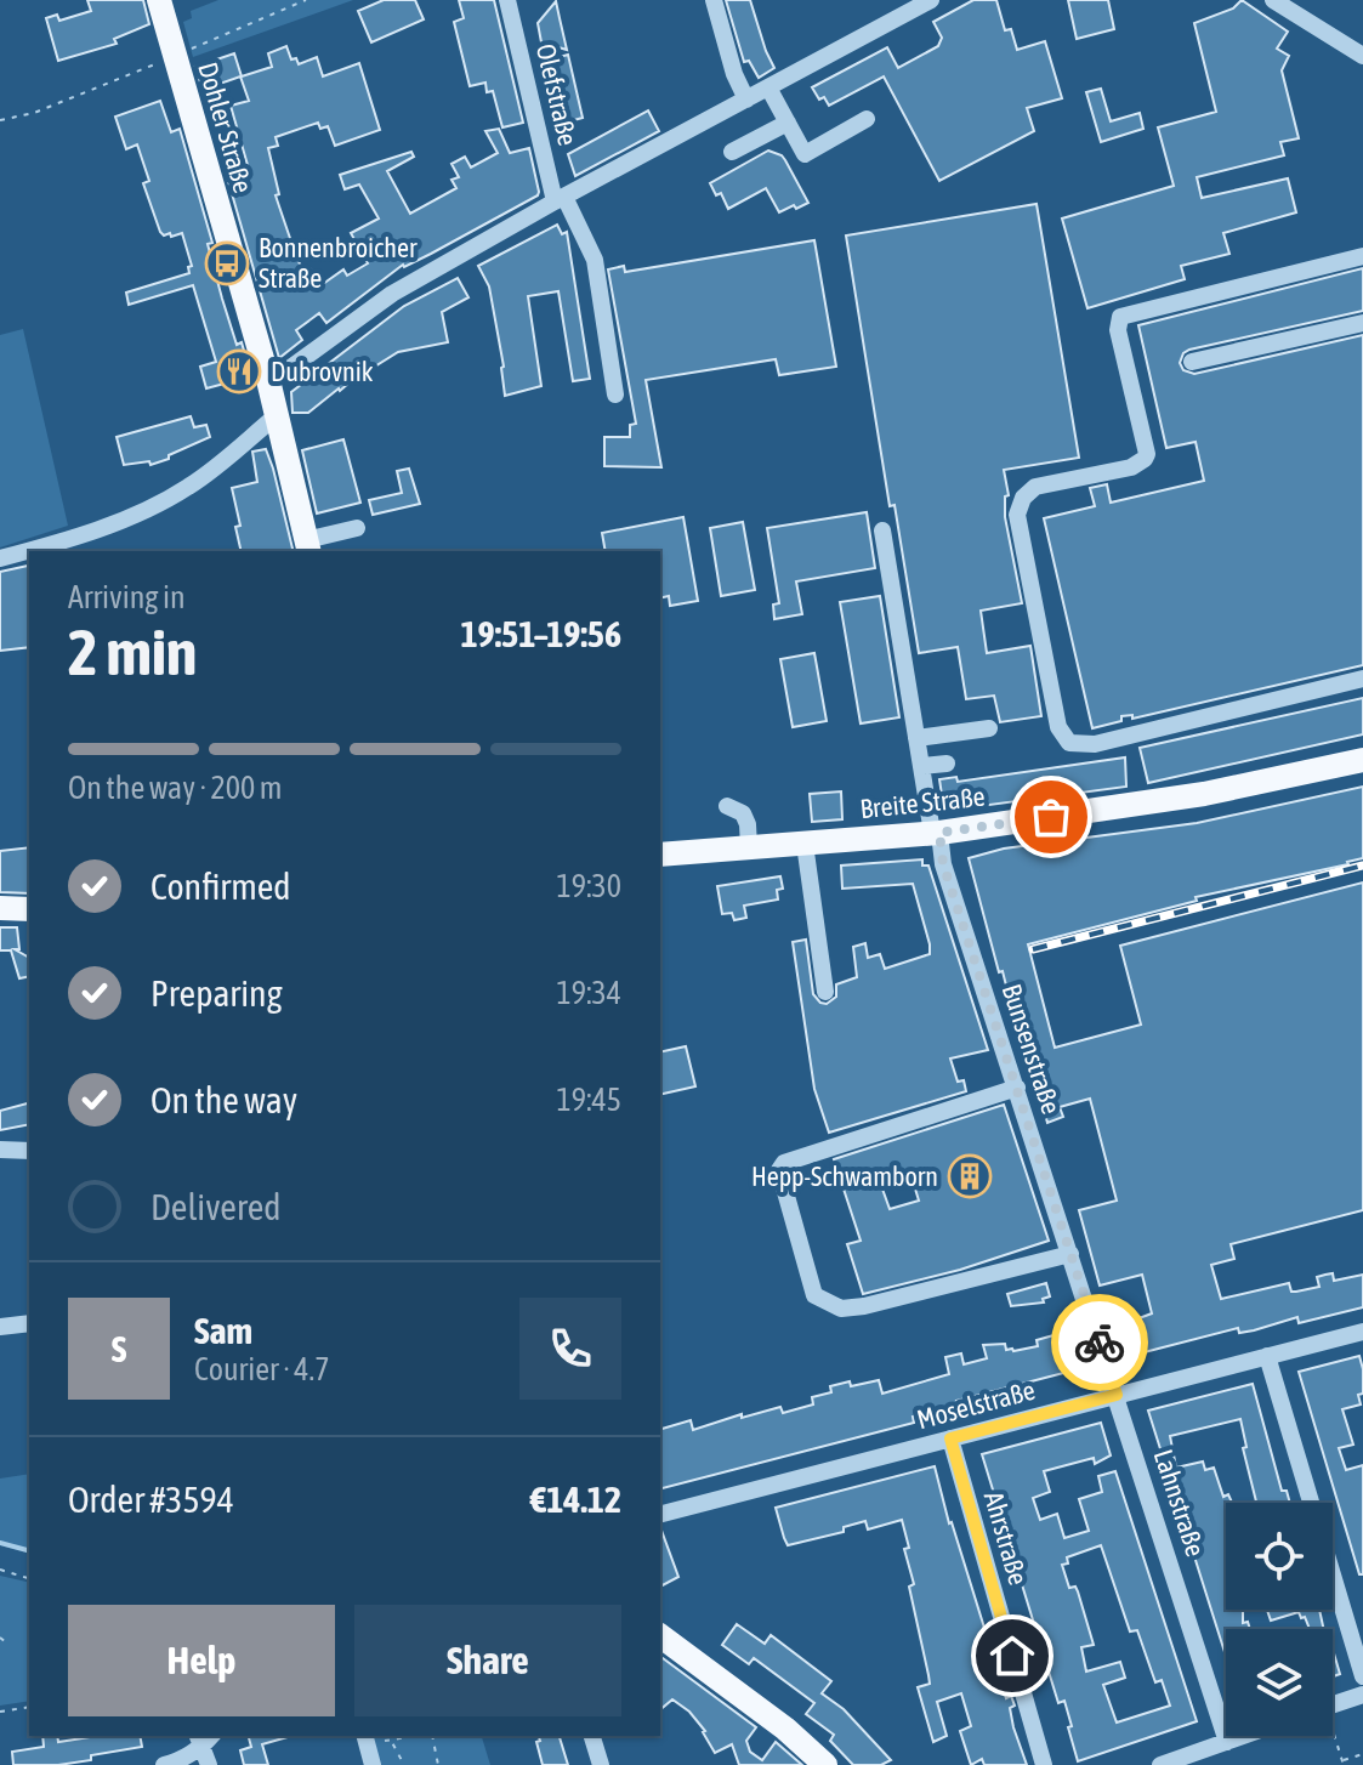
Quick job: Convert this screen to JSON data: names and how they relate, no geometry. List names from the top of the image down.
{
  "streets": {
    "main road": ["Dohler Straße", "Breite Straße"],
    "street": [
      "Olefstraße",
      "Bunsenstraße",
      "Moselstraße",
      "Lahnstraße",
      "Ahrstraße"
    ]
  },
  "crossings": [
    ["Breite Straße", "Bunsenstraße"],
    ["Bunsenstraße", "Lahnstraße"],
    ["Moselstraße", "Lahnstraße"],
    ["Moselstraße", "Ahrstraße"]
  ],
  "places": {
    "bus stop": ["Bonnenbroicher Straße"],
    "restaurant": ["Dubrovnik"],
    "building": ["Hepp-Schwamborn"]
  },
  "page": {
    "heading": ["2 min", "Arriving in", "19:51–19:56"],
    "panel": [
      "Sam",
      "Courier · 4.7",
      "Order #3594",
      "€14.12"
    ],
    "bar": "On the way · 200 m",
    "list": [
      ["Confirmed", "19:30"],
      ["Preparing", "19:34"],
      ["On the way", "19:45"],
      "Delivered"
    ],
    "round": "S",
    "buttons": ["Help", "Share"]
  }
}
